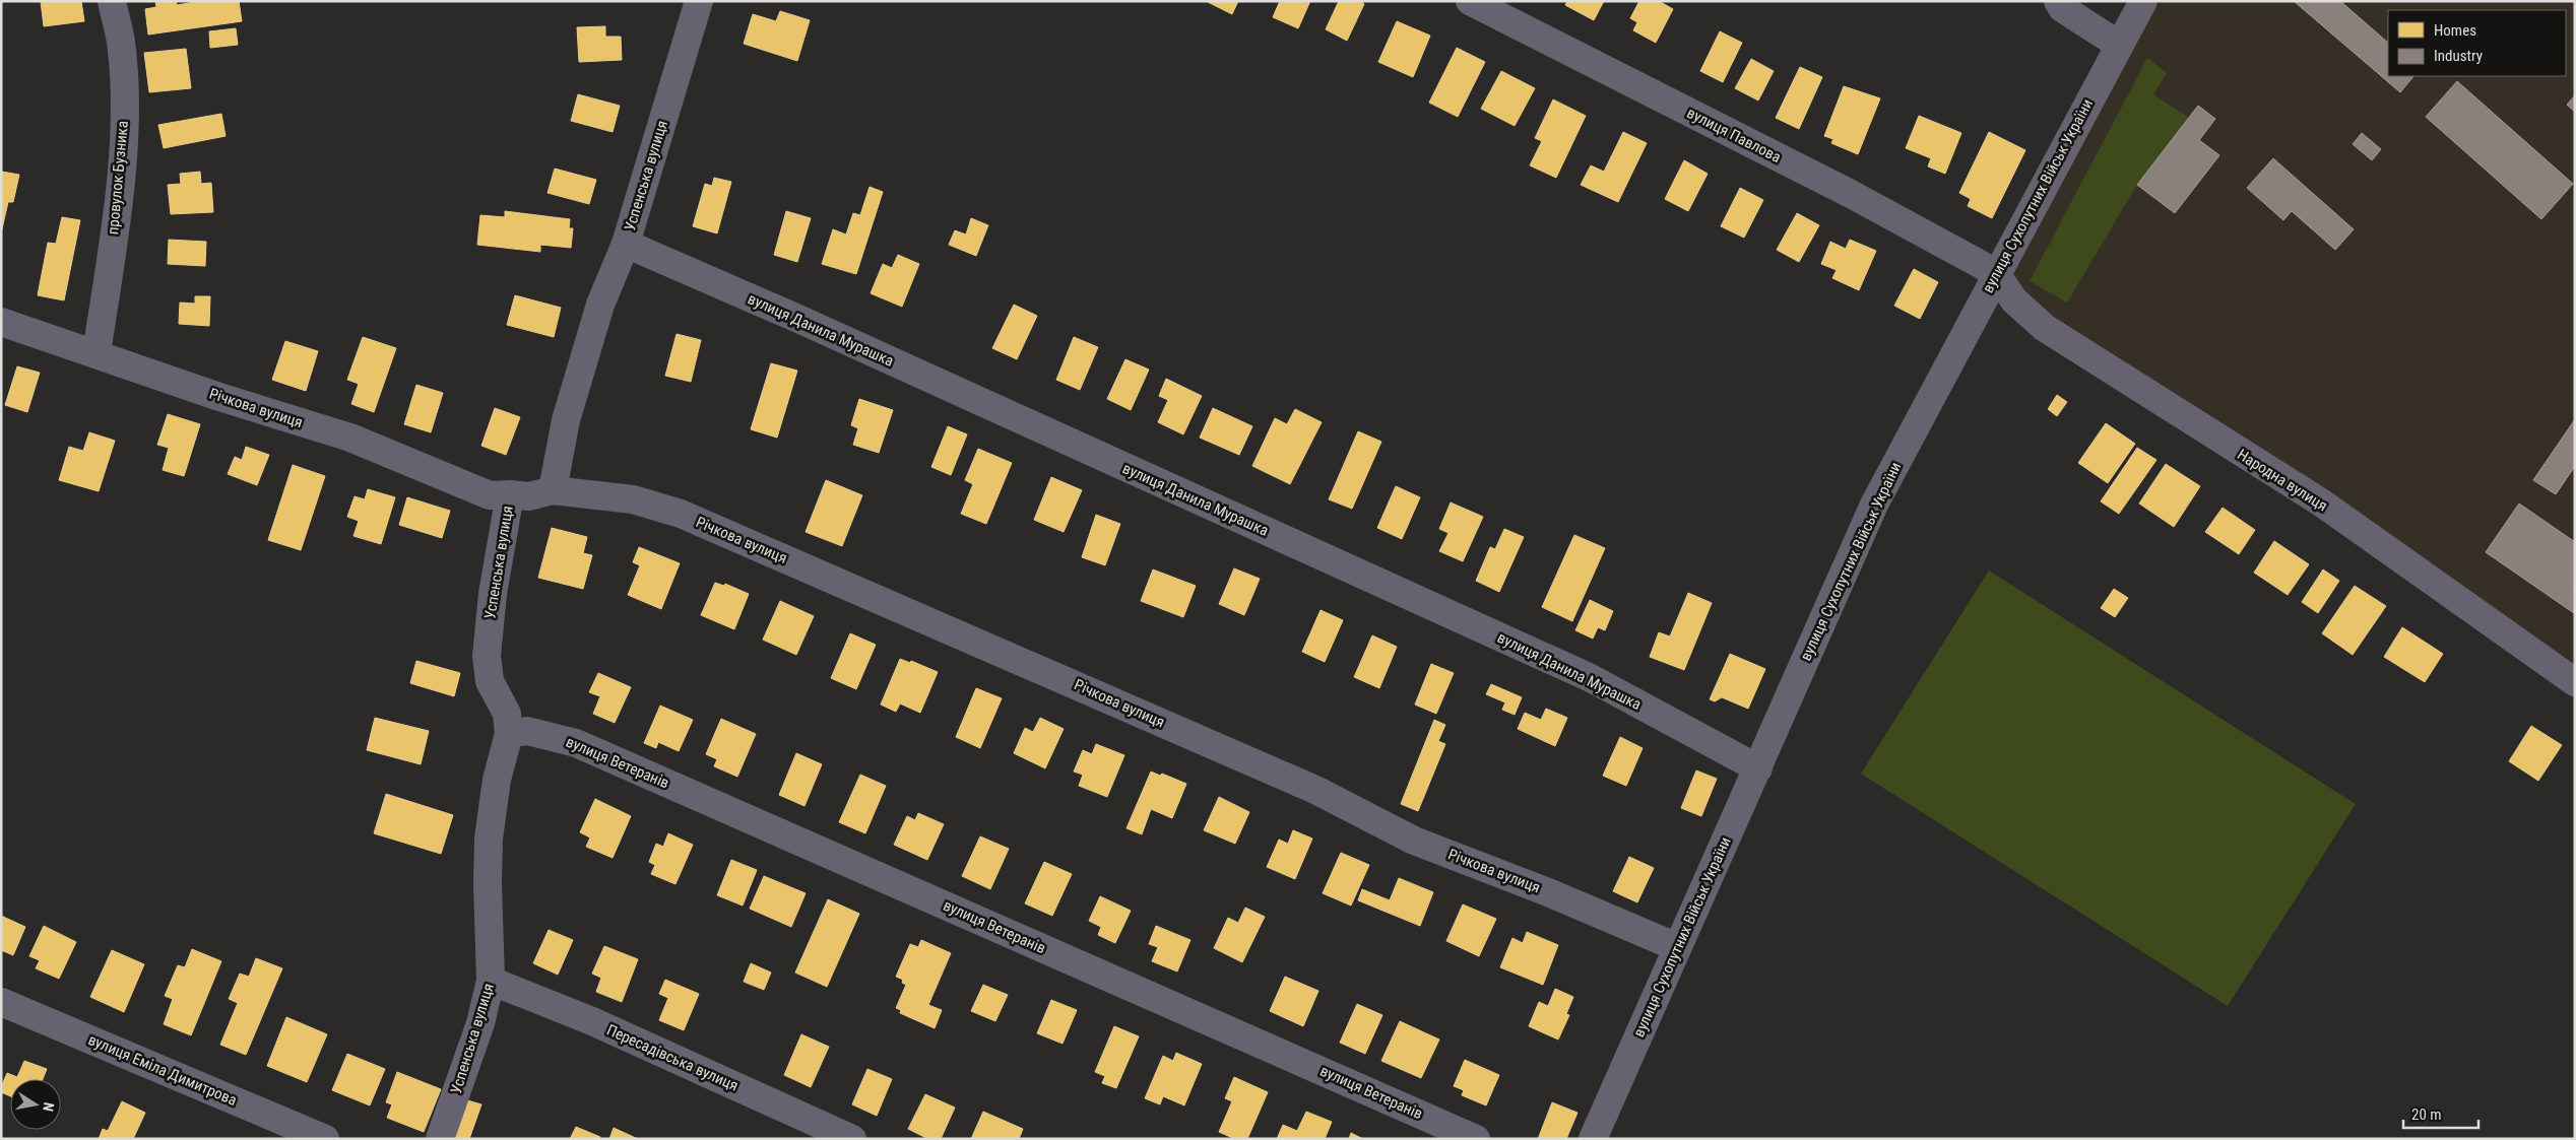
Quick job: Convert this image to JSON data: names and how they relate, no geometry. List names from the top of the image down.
{
  "streets": {
    "street": [
      "вулиця Павлова",
      "Успенська вулиця",
      "провулок Бузника",
      "вулиця Сухопутних Військ України",
      "вулиця Данила Мурашка",
      "Річкова вулиця",
      "Народна вулиця",
      "вулиця Ветеранів",
      "Пересадівська вулиця",
      "вулиця Еміла Димитрова"
    ]
  },
  "crossings": [
    ["вулиця Павлова", "вулиця Сухопутних Військ України"],
    ["вулиця Павлова", "Народна вулиця"],
    ["Успенська вулиця", "вулиця Данила Мурашка"],
    ["Успенська вулиця", "Річкова вулиця"],
    ["Успенська вулиця", "вулиця Ветеранів"],
    ["Успенська вулиця", "Пересадівська вулиця"],
    ["провулок Бузника", "Річкова вулиця"],
    ["вулиця Сухопутних Військ України", "вулиця Данила Мурашка"],
    ["вулиця Сухопутних Військ України", "Річкова вулиця"],
    ["вулиця Сухопутних Військ України", "Народна вулиця"]
  ],
  "legend": ["Homes", "Industry"],
  "scale_bar": "20 m",
  "north": "right"
}
